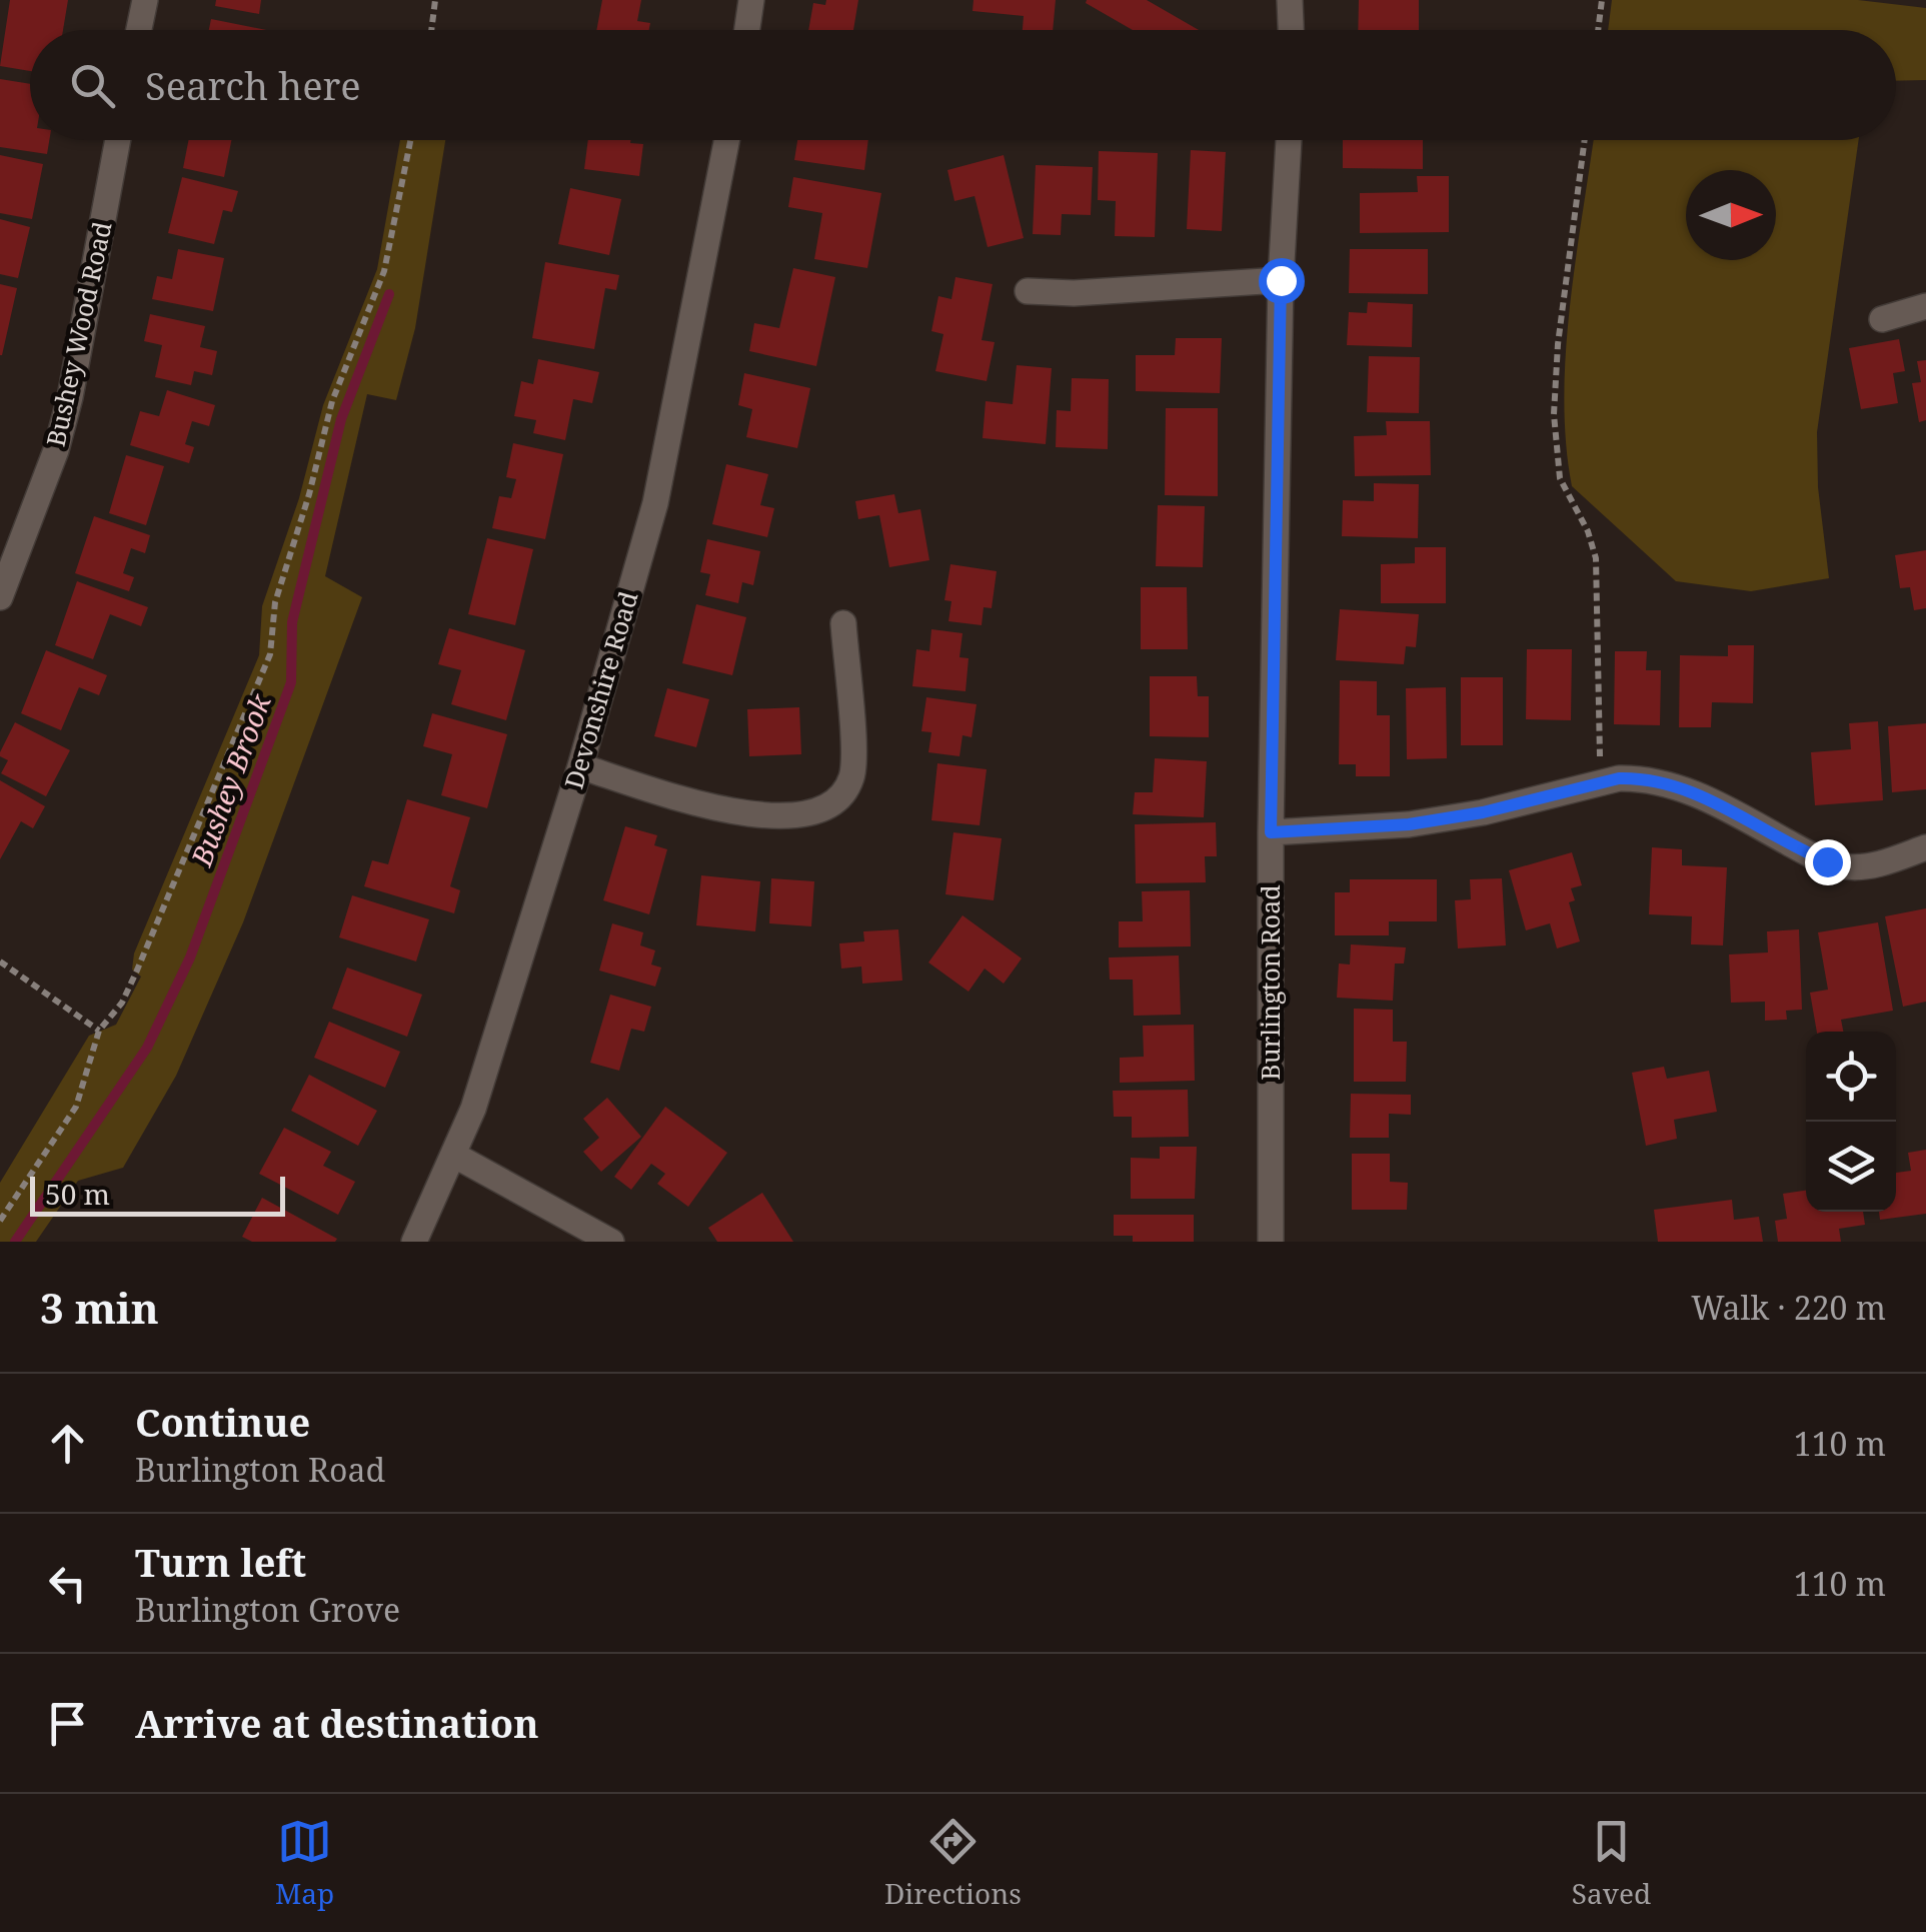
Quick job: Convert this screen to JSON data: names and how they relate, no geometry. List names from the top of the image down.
{
  "streets": {
    "street": ["Bushey Wood Road", "Devonshire Road", "Burlington Road"]
  },
  "water": ["Bushey Brook"],
  "scale_bar": "50 m",
  "north": "right",
  "page": {
    "search": "Search here",
    "scale": "50 m",
    "heading": ["3 min", "Walk · 220 m"],
    "list": [
      ["Continue", "Burlington Road", "110 m"],
      ["Turn left", "Burlington Grove", "110 m"],
      "Arrive at destination"
    ],
    "nav": ["Map", "Directions", "Saved"]
  }
}
